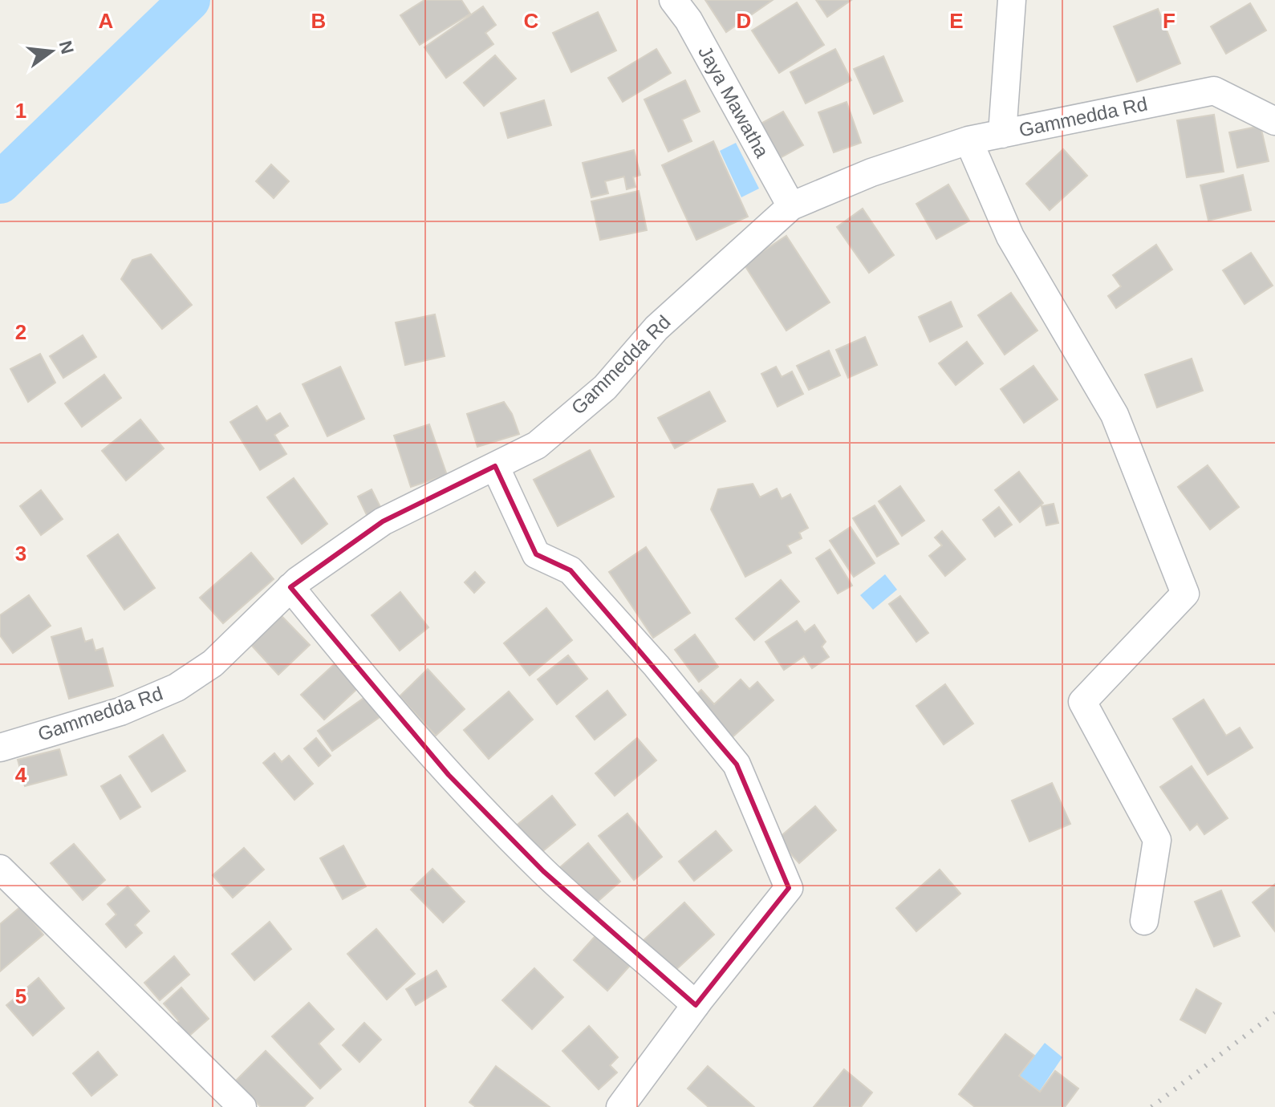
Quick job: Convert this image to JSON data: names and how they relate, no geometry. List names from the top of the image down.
{
  "streets": {
    "street": ["Jaya Mawatha", "Gammedda Rd"]
  },
  "crossings": [
    ["Jaya Mawatha", "Gammedda Rd"]
  ],
  "north": "right",
  "grid": {
    "columns": [
      "A",
      "B",
      "C",
      "D",
      "E",
      "F"
    ],
    "rows": [
      "1",
      "2",
      "3",
      "4",
      "5"
    ]
  }
}
